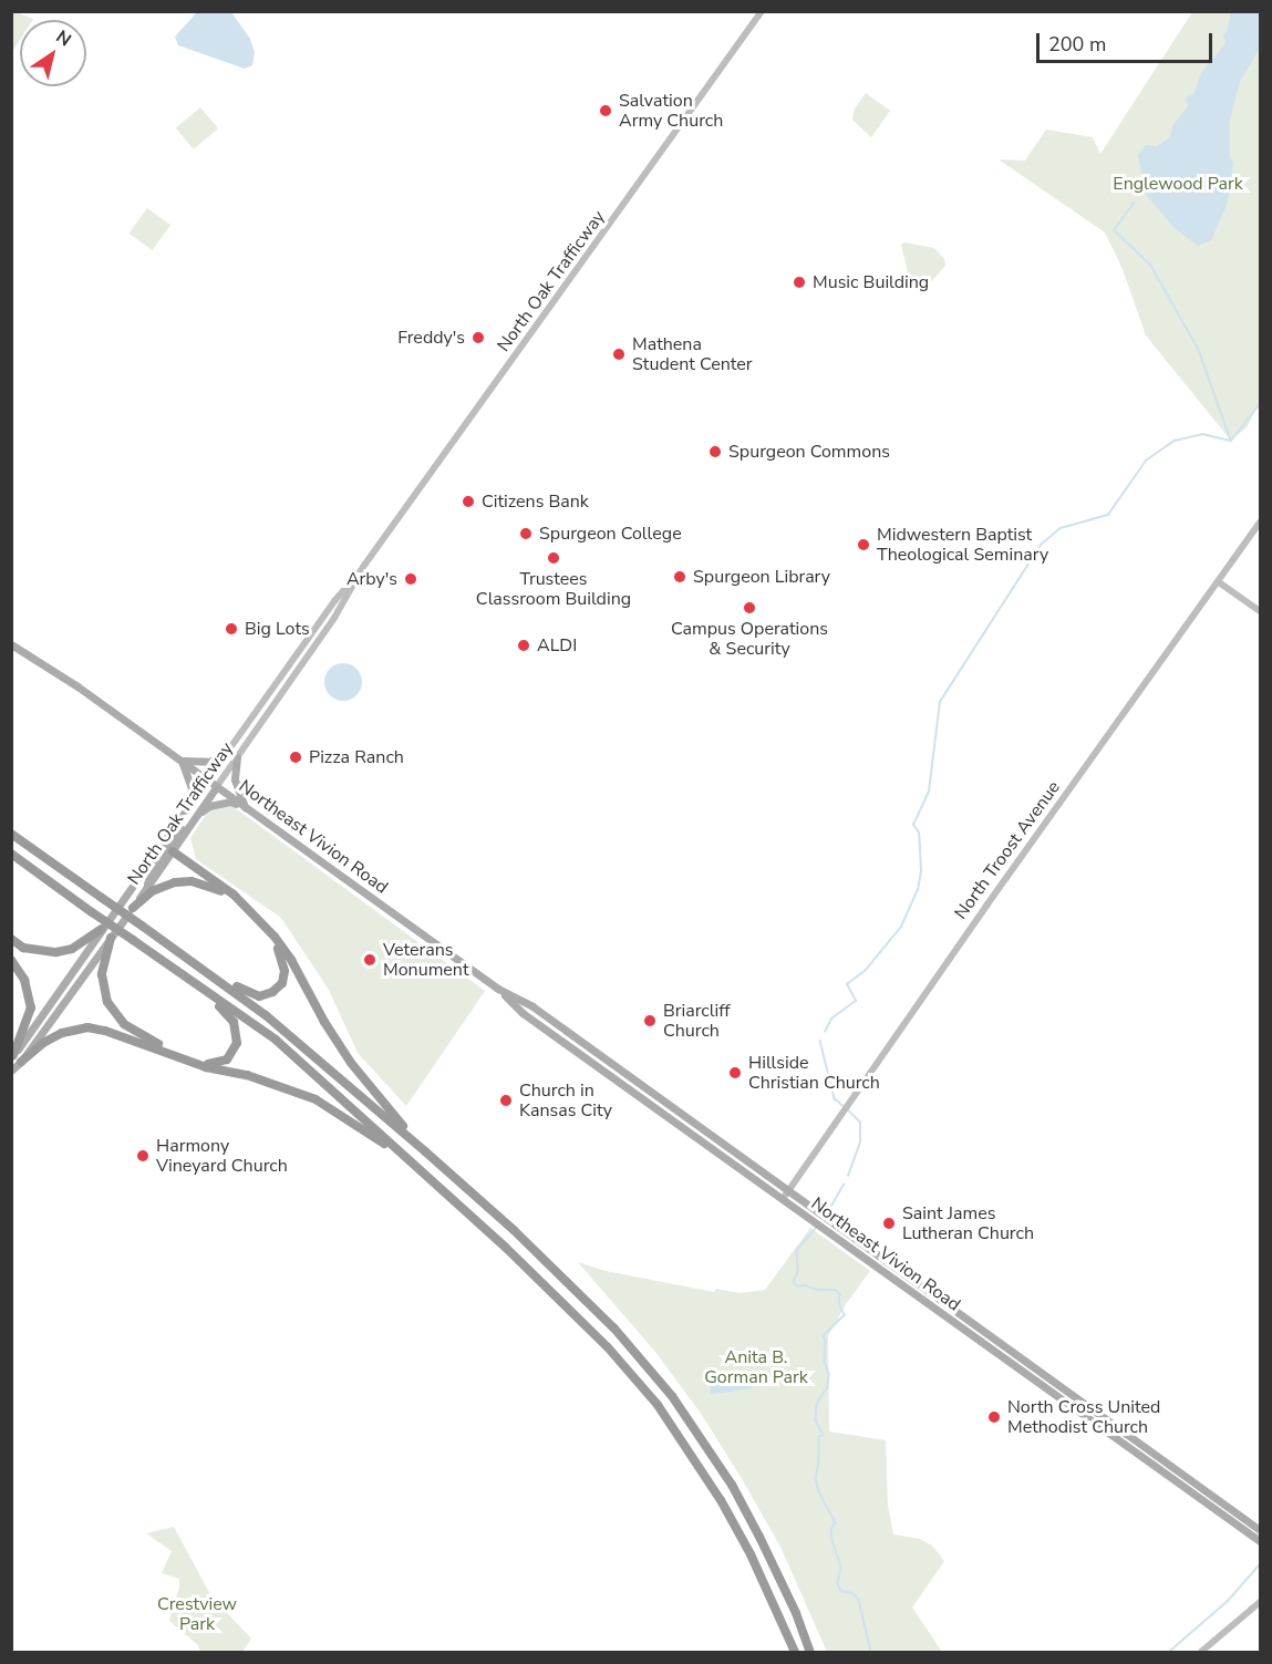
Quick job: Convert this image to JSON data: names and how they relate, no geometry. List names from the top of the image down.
{
  "streets": {
    "main road": ["North Oak Trafficway", "Northeast Vivion Road", "North Troost Avenue"]
  },
  "crossings": [
    ["North Oak Trafficway", "Northeast Vivion Road"],
    ["Northeast Vivion Road", "North Troost Avenue"]
  ],
  "parks": ["Englewood Park", "Anita B. Gorman Park", "Crestview Park"],
  "places": [
    "Salvation Army Church",
    "Music Building",
    "Freddy's",
    "Mathena Student Center",
    "Spurgeon Commons",
    "Citizens Bank",
    "Spurgeon College",
    "Midwestern Baptist Theological Seminary",
    "Trustees Classroom Building",
    "Spurgeon Library",
    "Arby's",
    "Campus Operations & Security",
    "Big Lots",
    "ALDI",
    "Pizza Ranch",
    "Veterans Monument",
    "Briarcliff Church",
    "Hillside Christian Church",
    "Church in Kansas City",
    "Harmony Vineyard Church",
    "Saint James Lutheran Church",
    "North Cross United Methodist Church"
  ],
  "scale_bar": "200 m",
  "north": "top right"
}
